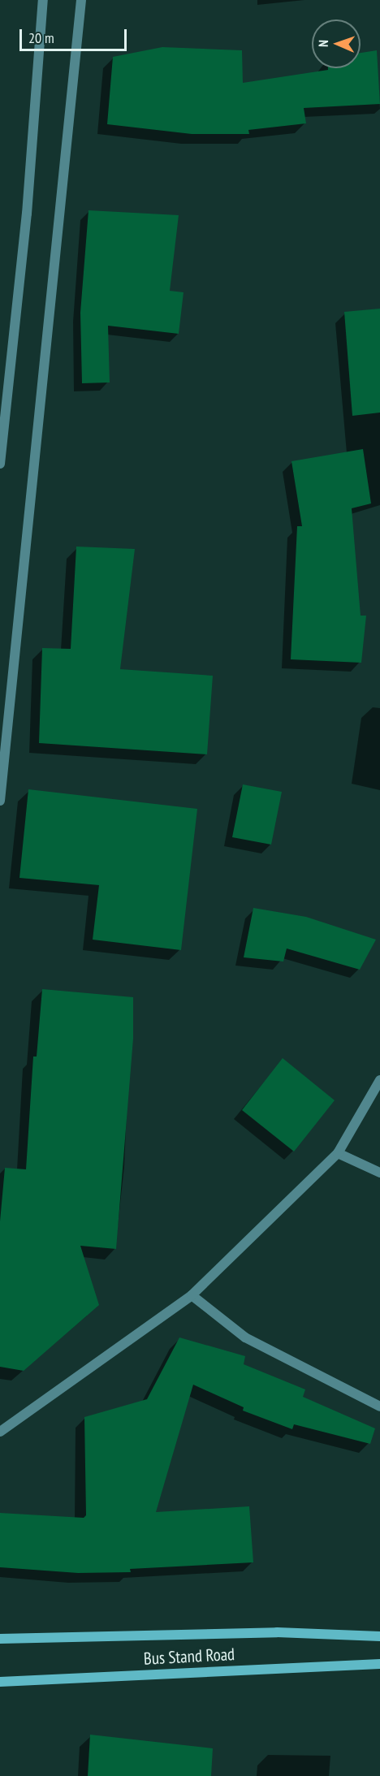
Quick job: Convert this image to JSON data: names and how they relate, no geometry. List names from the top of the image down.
{
  "streets": {
    "main road": ["Bus Stand Road"]
  },
  "scale_bar": "20 m",
  "north": "left"
}
